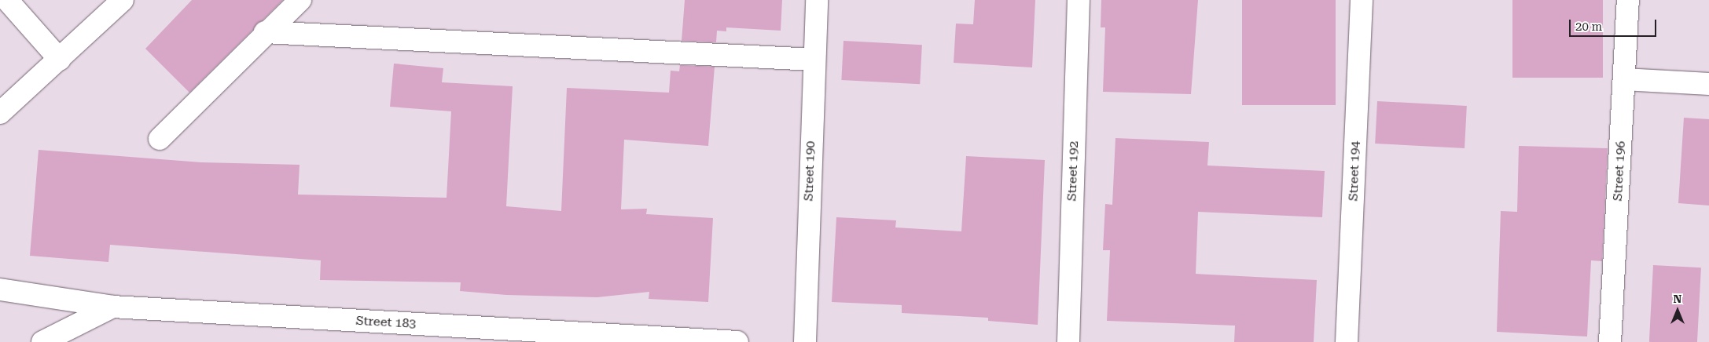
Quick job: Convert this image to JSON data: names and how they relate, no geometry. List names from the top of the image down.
{
  "streets": {
    "street": [
      "Street 190",
      "Street 192",
      "Street 194",
      "Street 196",
      "Street 183"
    ]
  },
  "scale_bar": "20 m",
  "north": "top"
}
